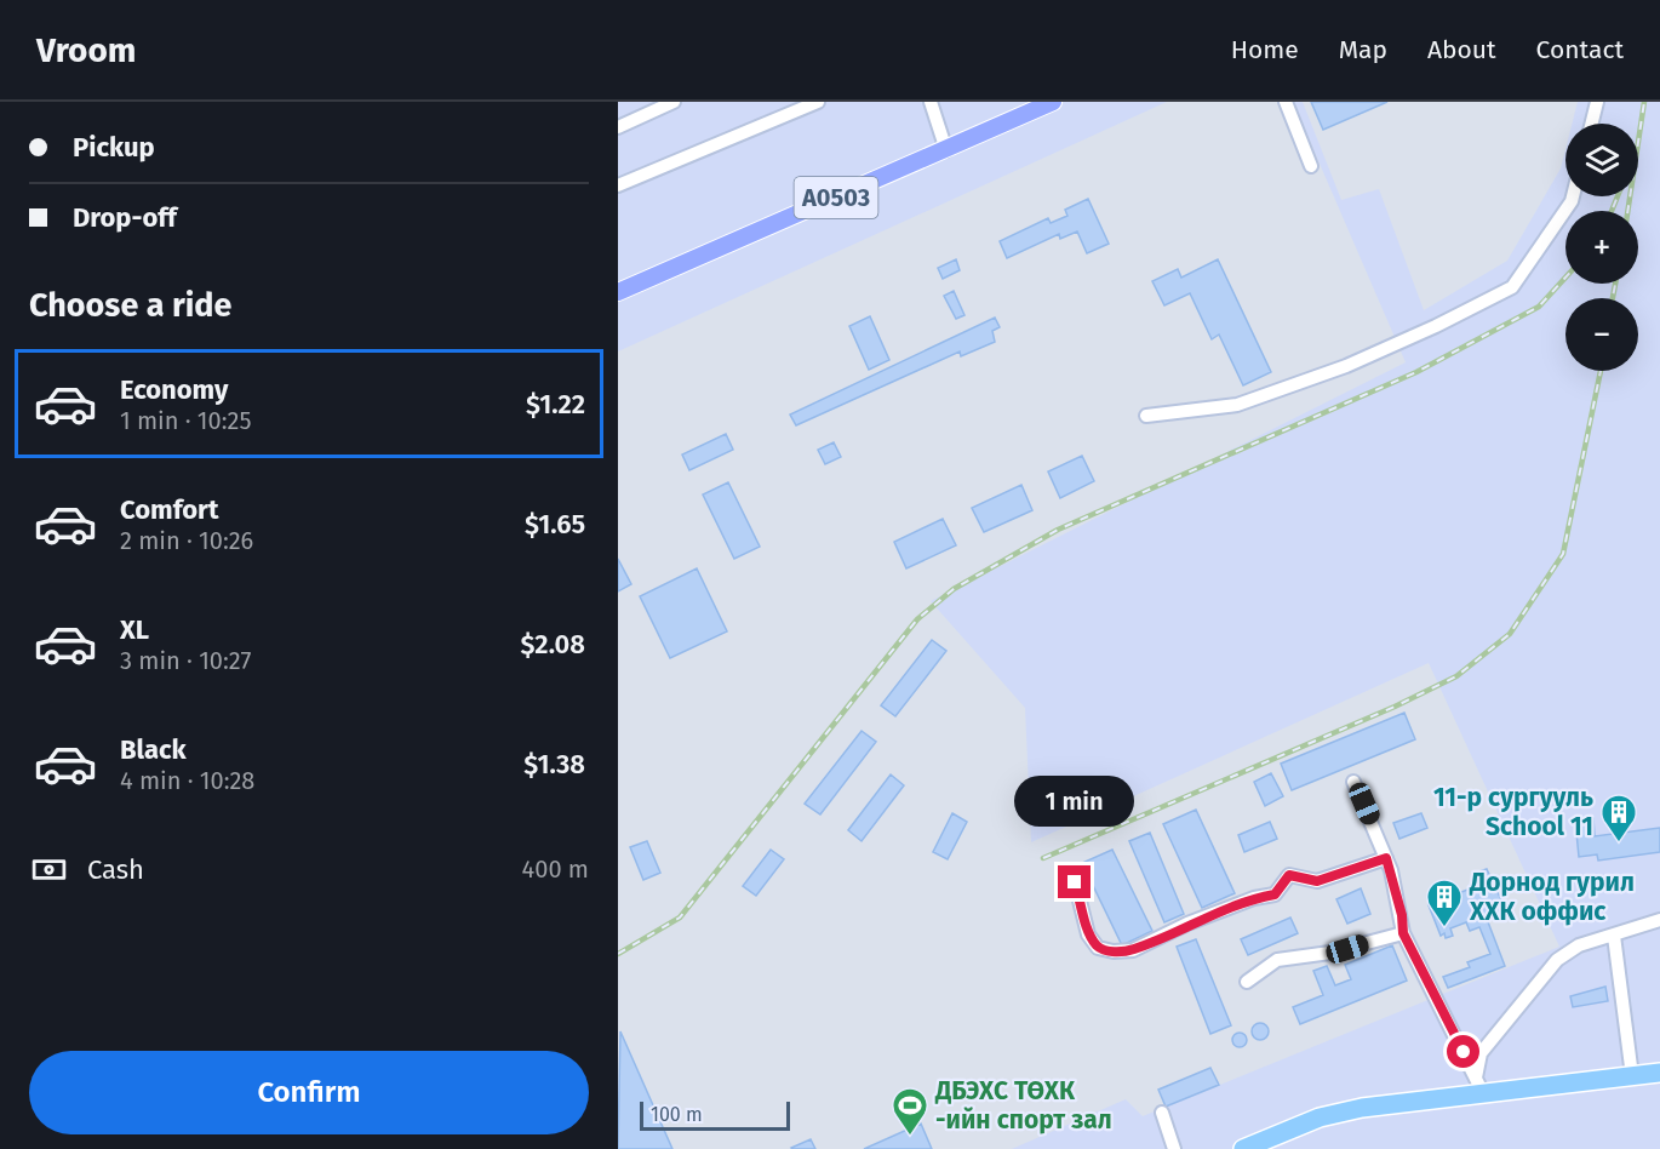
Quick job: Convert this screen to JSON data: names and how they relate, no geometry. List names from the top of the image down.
{
  "streets": {
    "main road": ["A0503"]
  },
  "places": {
    "building": ["11-р сургууль School 11", "Дорнод гурил ХХК оффис"],
    "sports": ["ДБЭХС ТӨХК -ийн спорт зал"]
  },
  "scale_bar": "100 m",
  "page": {
    "header": "Vroom",
    "nav": [
      "Home",
      "Map",
      "About",
      "Contact"
    ],
    "banner": ["Pickup", "Drop-off"],
    "map_buttons": ["+", "−"],
    "heading": "Choose a ride",
    "list": [
      {
        "name": "Economy",
        "note": "1 min · 10:25",
        "value": "$1.22"
      },
      {
        "name": "Comfort",
        "note": "2 min · 10:26",
        "value": "$1.65"
      },
      {
        "name": "XL",
        "note": "3 min · 10:27",
        "value": "$2.08"
      },
      {
        "name": "Black",
        "note": "4 min · 10:28",
        "value": "$1.38"
      }
    ],
    "bubble": "1 min",
    "pay": ["Cash", "400 m"],
    "buttons": "Confirm",
    "scale": "100 m"
  }
}
